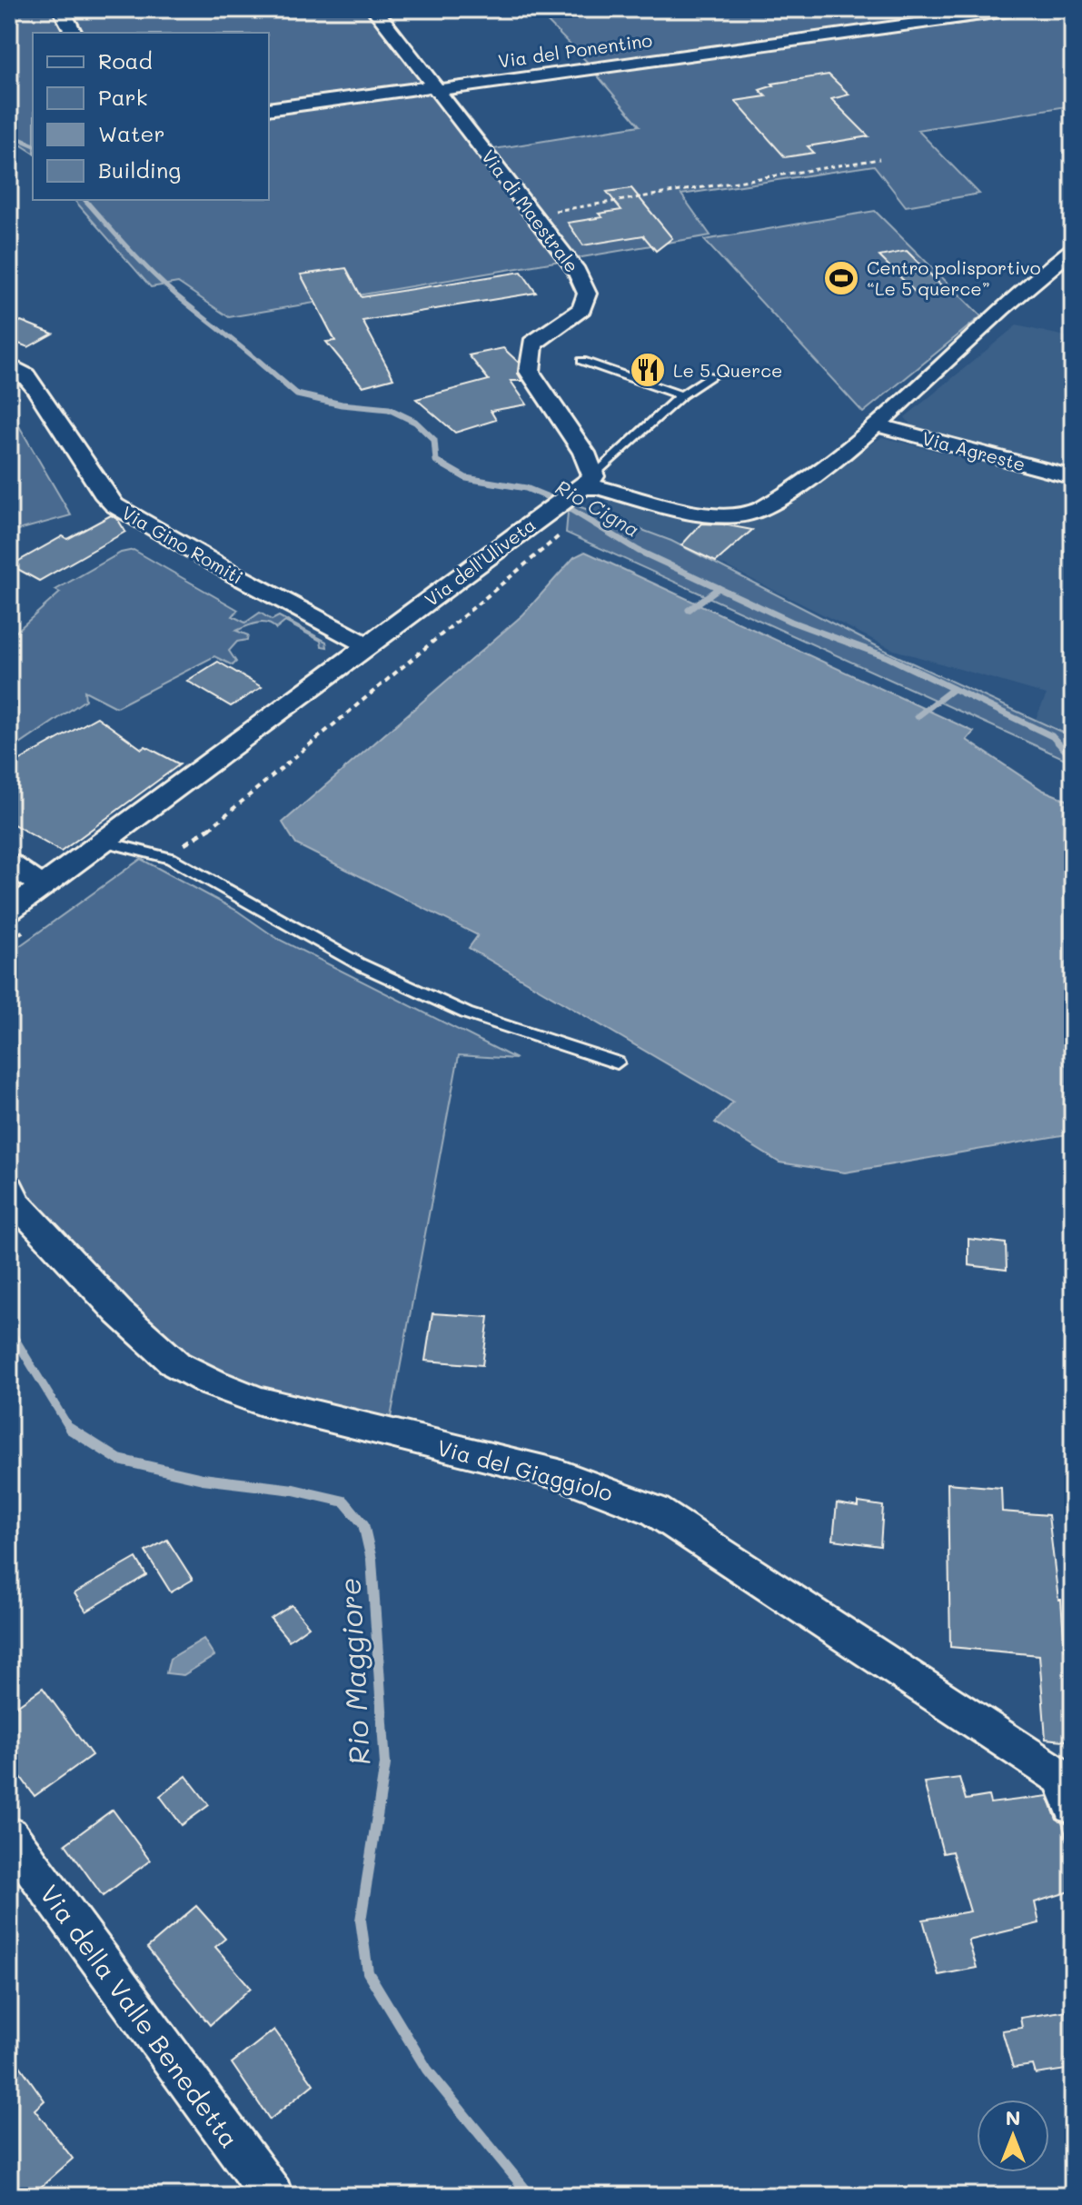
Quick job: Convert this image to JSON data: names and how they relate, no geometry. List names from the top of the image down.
{
  "streets": {
    "street": [
      "Via del Ponentino",
      "Via di Maestrale",
      "Via Agreste",
      "Via Gino Romiti",
      "Via dell'Uliveta",
      "Via del Giaggiolo",
      "Via della Valle Benedetta"
    ]
  },
  "crossings": [
    ["Via del Ponentino", "Via di Maestrale"],
    ["Via di Maestrale", "Via dell'Uliveta"],
    ["Via Gino Romiti", "Via dell'Uliveta"]
  ],
  "water": ["Rio Cigna", "Rio Maggiore"],
  "places": {
    "sports": ["Centro polisportivo “Le 5 querce”"],
    "restaurant": ["Le 5 Querce"]
  },
  "legend": [
    "Road",
    "Park",
    "Water",
    "Building"
  ],
  "north": "top"
}
